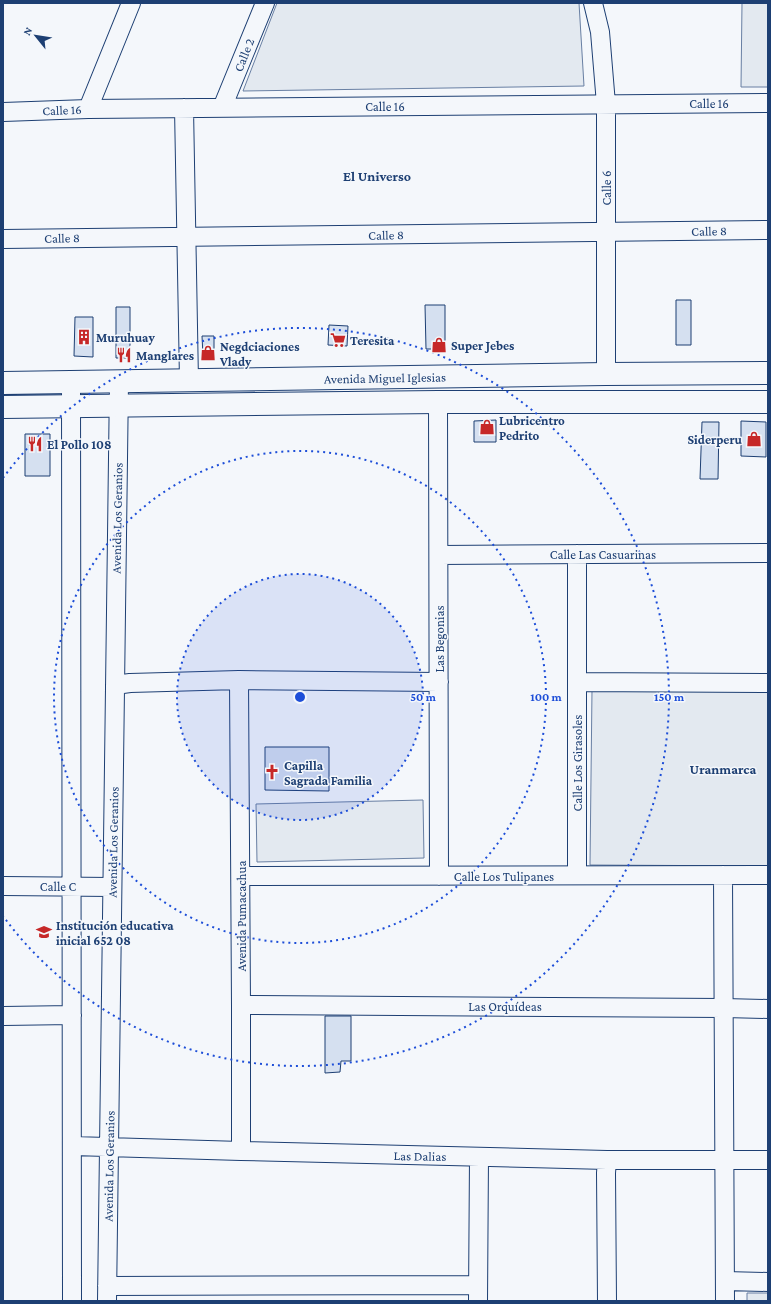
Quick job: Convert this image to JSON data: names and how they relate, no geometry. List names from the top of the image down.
{
  "streets": {
    "main road": ["Avenida Miguel Iglesias"],
    "street": [
      "Calle 2",
      "Calle 16",
      "Calle 6",
      "Calle 8",
      "Avenida Los Geranios",
      "Calle Las Casuarinas",
      "Las Begonias",
      "Calle Los Girasoles",
      "Calle Los Tulipanes",
      "Calle C",
      "Avenida Pumacachua",
      "Las Orquídeas",
      "Las Dalias"
    ]
  },
  "crossings": [
    ["Calle 2", "Calle 16"],
    ["Calle 16", "Calle 6"],
    ["Calle 6", "Calle 8"],
    ["Calle 6", "Avenida Miguel Iglesias"],
    ["Avenida Miguel Iglesias", "Avenida Los Geranios"],
    ["Avenida Miguel Iglesias", "Las Begonias"],
    ["Avenida Los Geranios", "Calle C"],
    ["Avenida Los Geranios", "Las Dalias"],
    ["Calle Las Casuarinas", "Las Begonias"],
    ["Calle Las Casuarinas", "Calle Los Girasoles"],
    ["Las Begonias", "Calle Los Tulipanes"],
    ["Calle Los Girasoles", "Calle Los Tulipanes"],
    ["Calle Los Tulipanes", "Avenida Pumacachua"],
    ["Avenida Pumacachua", "Las Orquídeas"],
    ["Avenida Pumacachua", "Las Dalias"]
  ],
  "districts": ["El Universo", "Uranmarca"],
  "places": {
    "building": ["Muruhuay"],
    "supermarket": ["Teresita"],
    "shop": [
      "Super Jebes",
      "Negdciaciones Vlady",
      "Lubricentro Pedrito",
      "Siderperu"
    ],
    "restaurant": ["Manglares", "El Pollo 108"],
    "church": ["Capilla Sagrada Familia"],
    "school or university": ["Institución educativa inicial 652 08"]
  },
  "north": "top left",
  "rings": ["50 m", "100 m", "150 m"]
}
